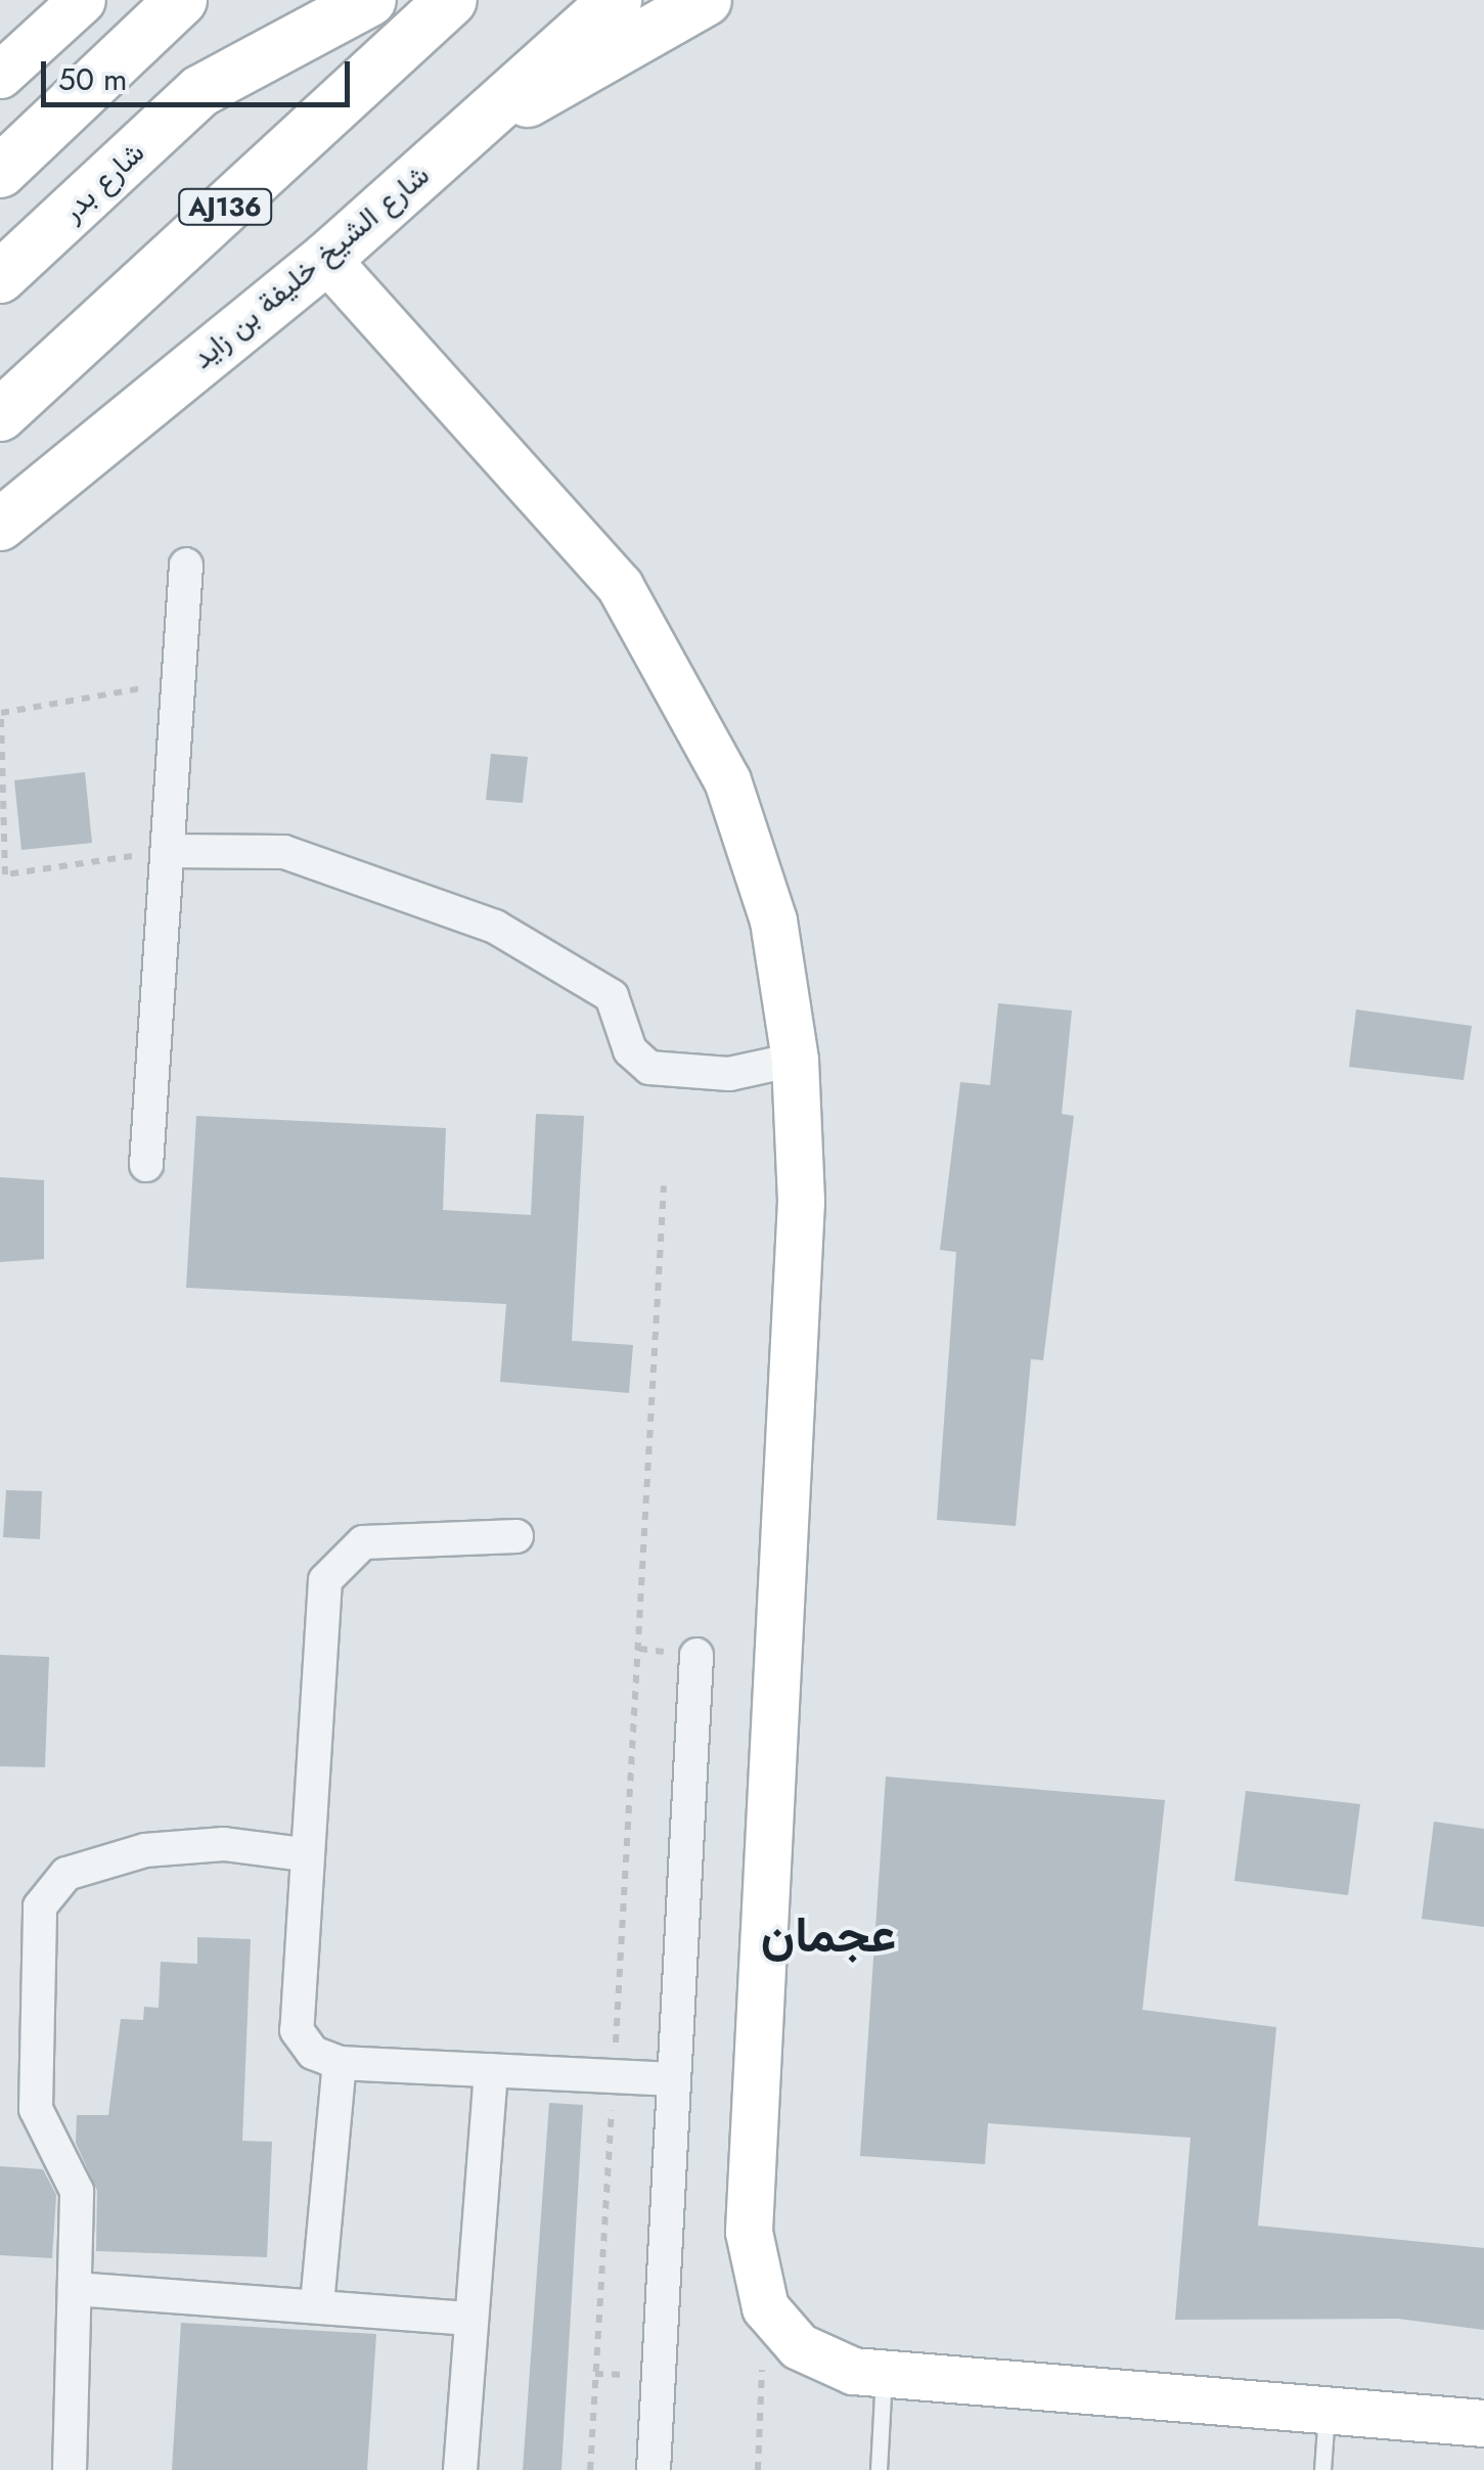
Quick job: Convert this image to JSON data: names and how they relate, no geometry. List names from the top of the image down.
{
  "streets": {
    "main road": ["شارع بدر", "AJ136", "شارع الشيخ خليفة بن زايد"]
  },
  "districts": ["عجمان"],
  "scale_bar": "50 m"
}
